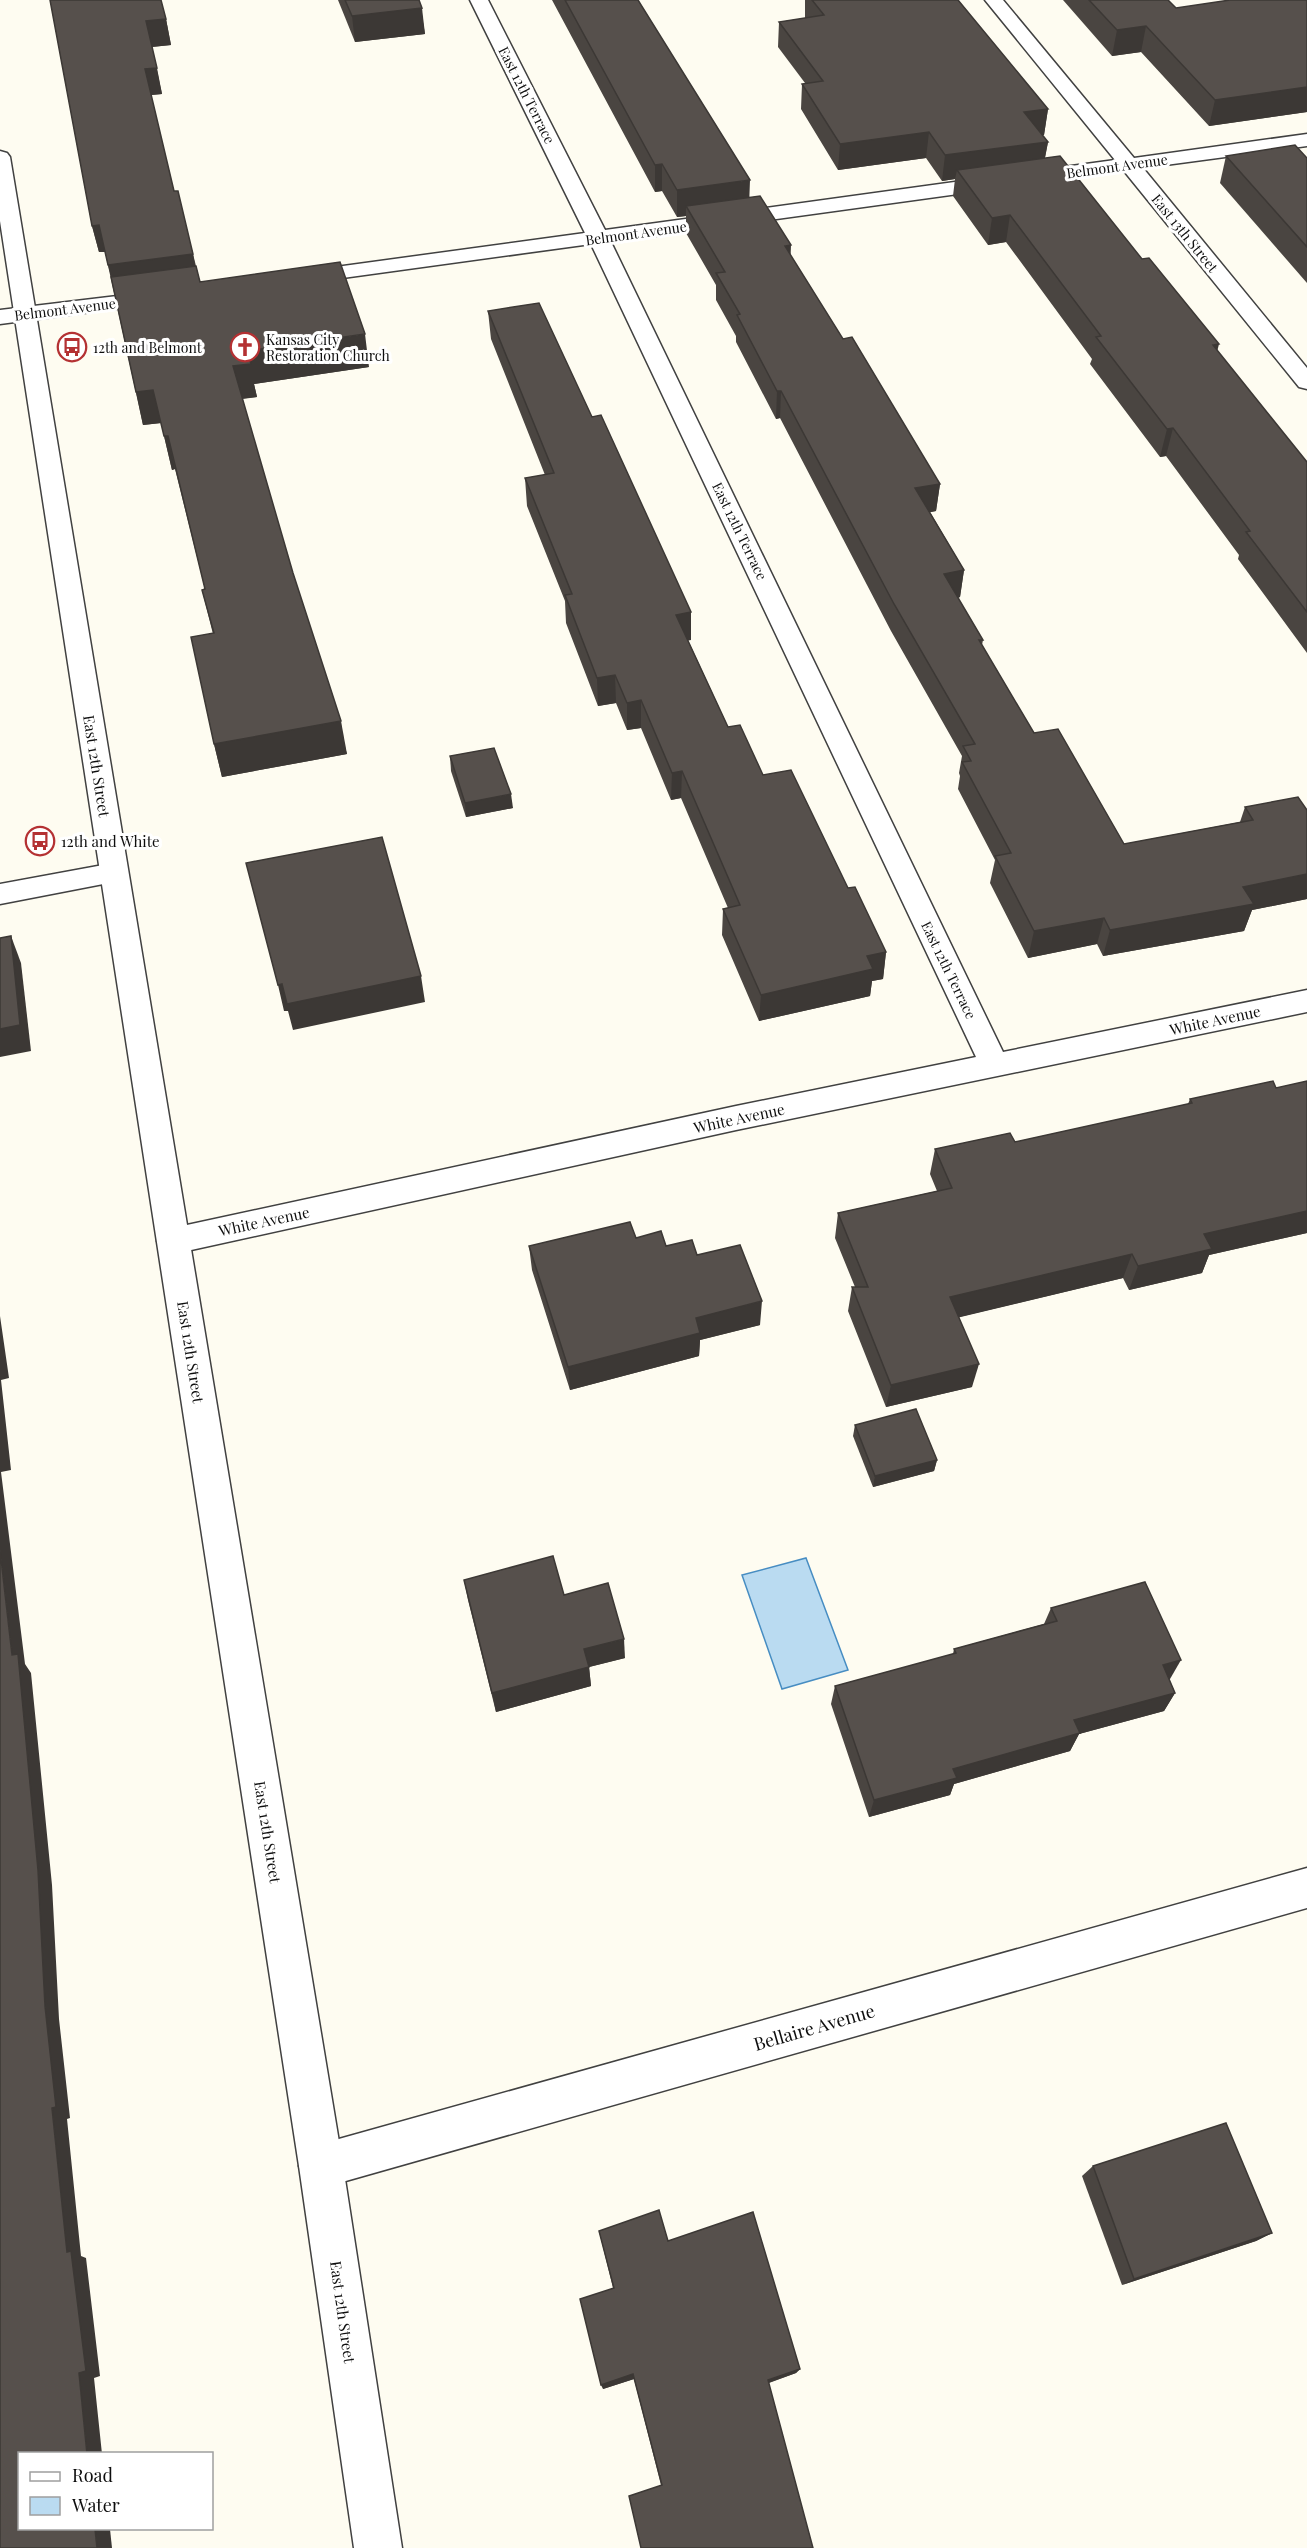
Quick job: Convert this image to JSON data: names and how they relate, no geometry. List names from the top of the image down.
{
  "streets": {
    "street": [
      "East 12th Terrace",
      "Belmont Avenue",
      "East 13th Street",
      "East 12th Street",
      "White Avenue",
      "Bellaire Avenue"
    ]
  },
  "crossings": [
    ["East 12th Terrace", "Belmont Avenue"],
    ["East 12th Terrace", "White Avenue"],
    ["Belmont Avenue", "East 13th Street"],
    ["Belmont Avenue", "East 12th Street"],
    ["East 12th Street", "White Avenue"],
    ["East 12th Street", "Bellaire Avenue"]
  ],
  "places": {
    "bus stop": ["12th and Belmont", "12th and White"],
    "church": ["Kansas City Restoration Church"]
  },
  "legend": ["Road", "Water"]
}
